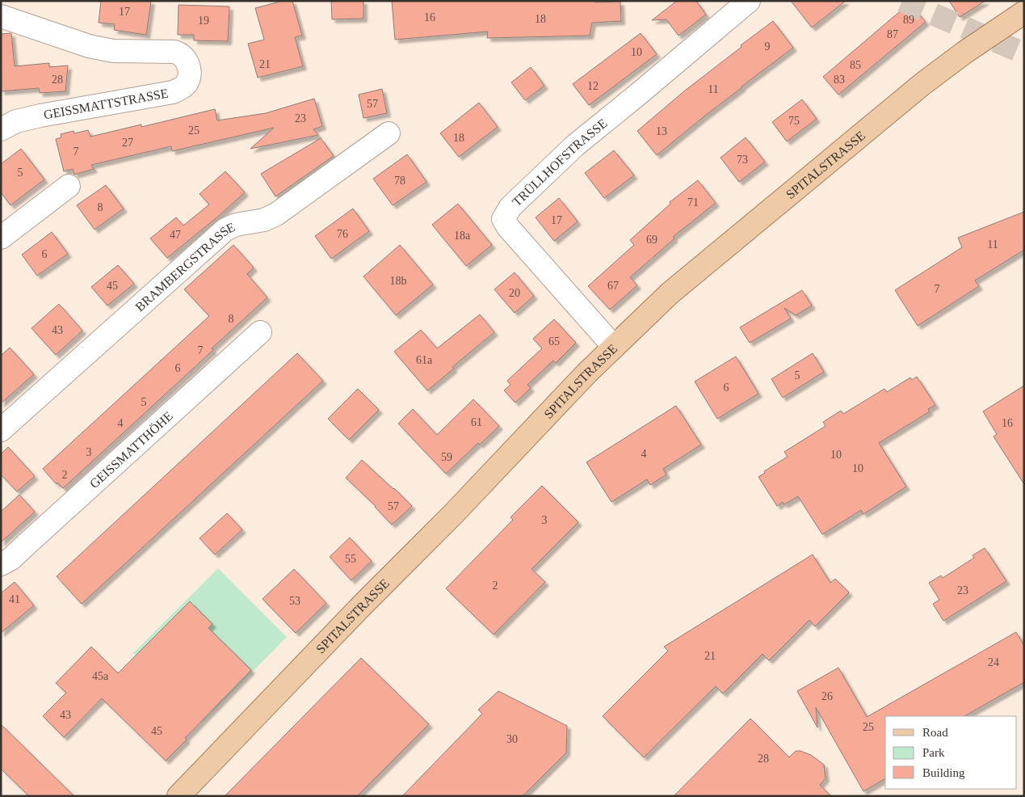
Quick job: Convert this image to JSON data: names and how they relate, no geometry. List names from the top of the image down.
{
  "streets": {
    "main road": ["SPITALSTRASSE"],
    "street": [
      "GEISSMATTSTRASSE",
      "TRÜLLHOFSTRASSE",
      "BRAMBERGSTRASSE",
      "GEISSMATTHÖHE"
    ]
  },
  "crossings": [
    ["TRÜLLHOFSTRASSE", "SPITALSTRASSE"]
  ],
  "house_numbers": [
    "17",
    "16",
    "18",
    "89",
    "19",
    "87",
    "9",
    "10",
    "21",
    "85",
    "28",
    "83",
    "12",
    "11",
    "57",
    "23",
    "75",
    "25",
    "13",
    "18",
    "27",
    "7",
    "73",
    "5",
    "78",
    "71",
    "8",
    "17",
    "76",
    "47",
    "18a",
    "69",
    "11",
    "6",
    "18b",
    "45",
    "67",
    "7",
    "20",
    "8",
    "43",
    "65",
    "7",
    "61a",
    "6",
    "5",
    "6",
    "5",
    "61",
    "4",
    "16",
    "3",
    "4",
    "10",
    "59",
    "10",
    "2",
    "57",
    "3",
    "55",
    "2",
    "23",
    "41",
    "53",
    "21",
    "24",
    "45a",
    "26",
    "43",
    "25",
    "45",
    "30",
    "28"
  ],
  "legend": ["Road", "Park", "Building"]
}
